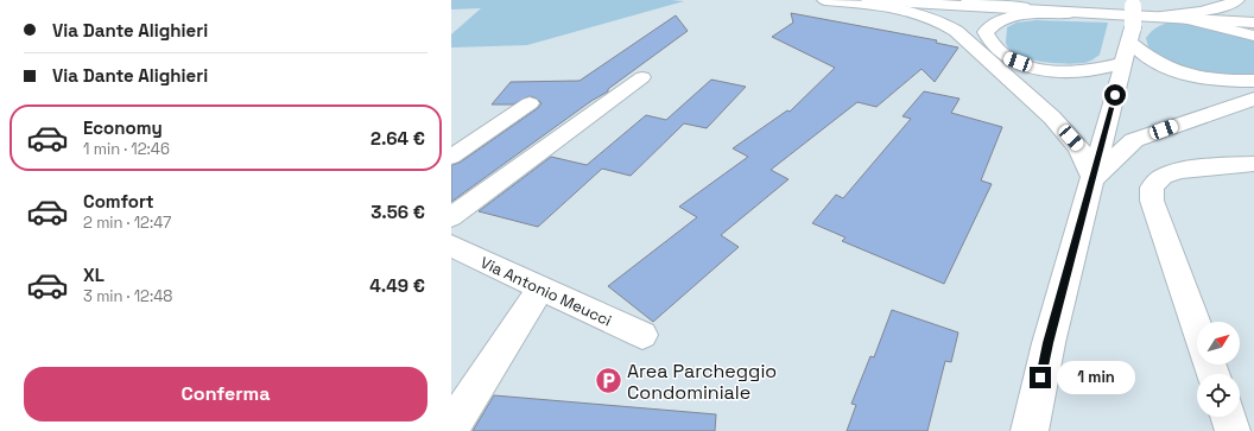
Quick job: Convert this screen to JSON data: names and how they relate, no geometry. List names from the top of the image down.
{
  "streets": {
    "street": ["Via Antonio Meucci"]
  },
  "places": {
    "parking": ["Area Parcheggio Condominiale"]
  },
  "north": "top right",
  "page": {
    "banner": ["Via Dante Alighieri", "Via Dante Alighieri"],
    "list": [
      {
        "name": "Economy",
        "note": "1 min · 12:46",
        "value": "2.64 €"
      },
      {
        "name": "Comfort",
        "note": "2 min · 12:47",
        "value": "3.56 €"
      },
      {
        "name": "XL",
        "note": "3 min · 12:48",
        "value": "4.49 €"
      }
    ],
    "buttons": "Conferma",
    "bubble": "1 min"
  }
}
